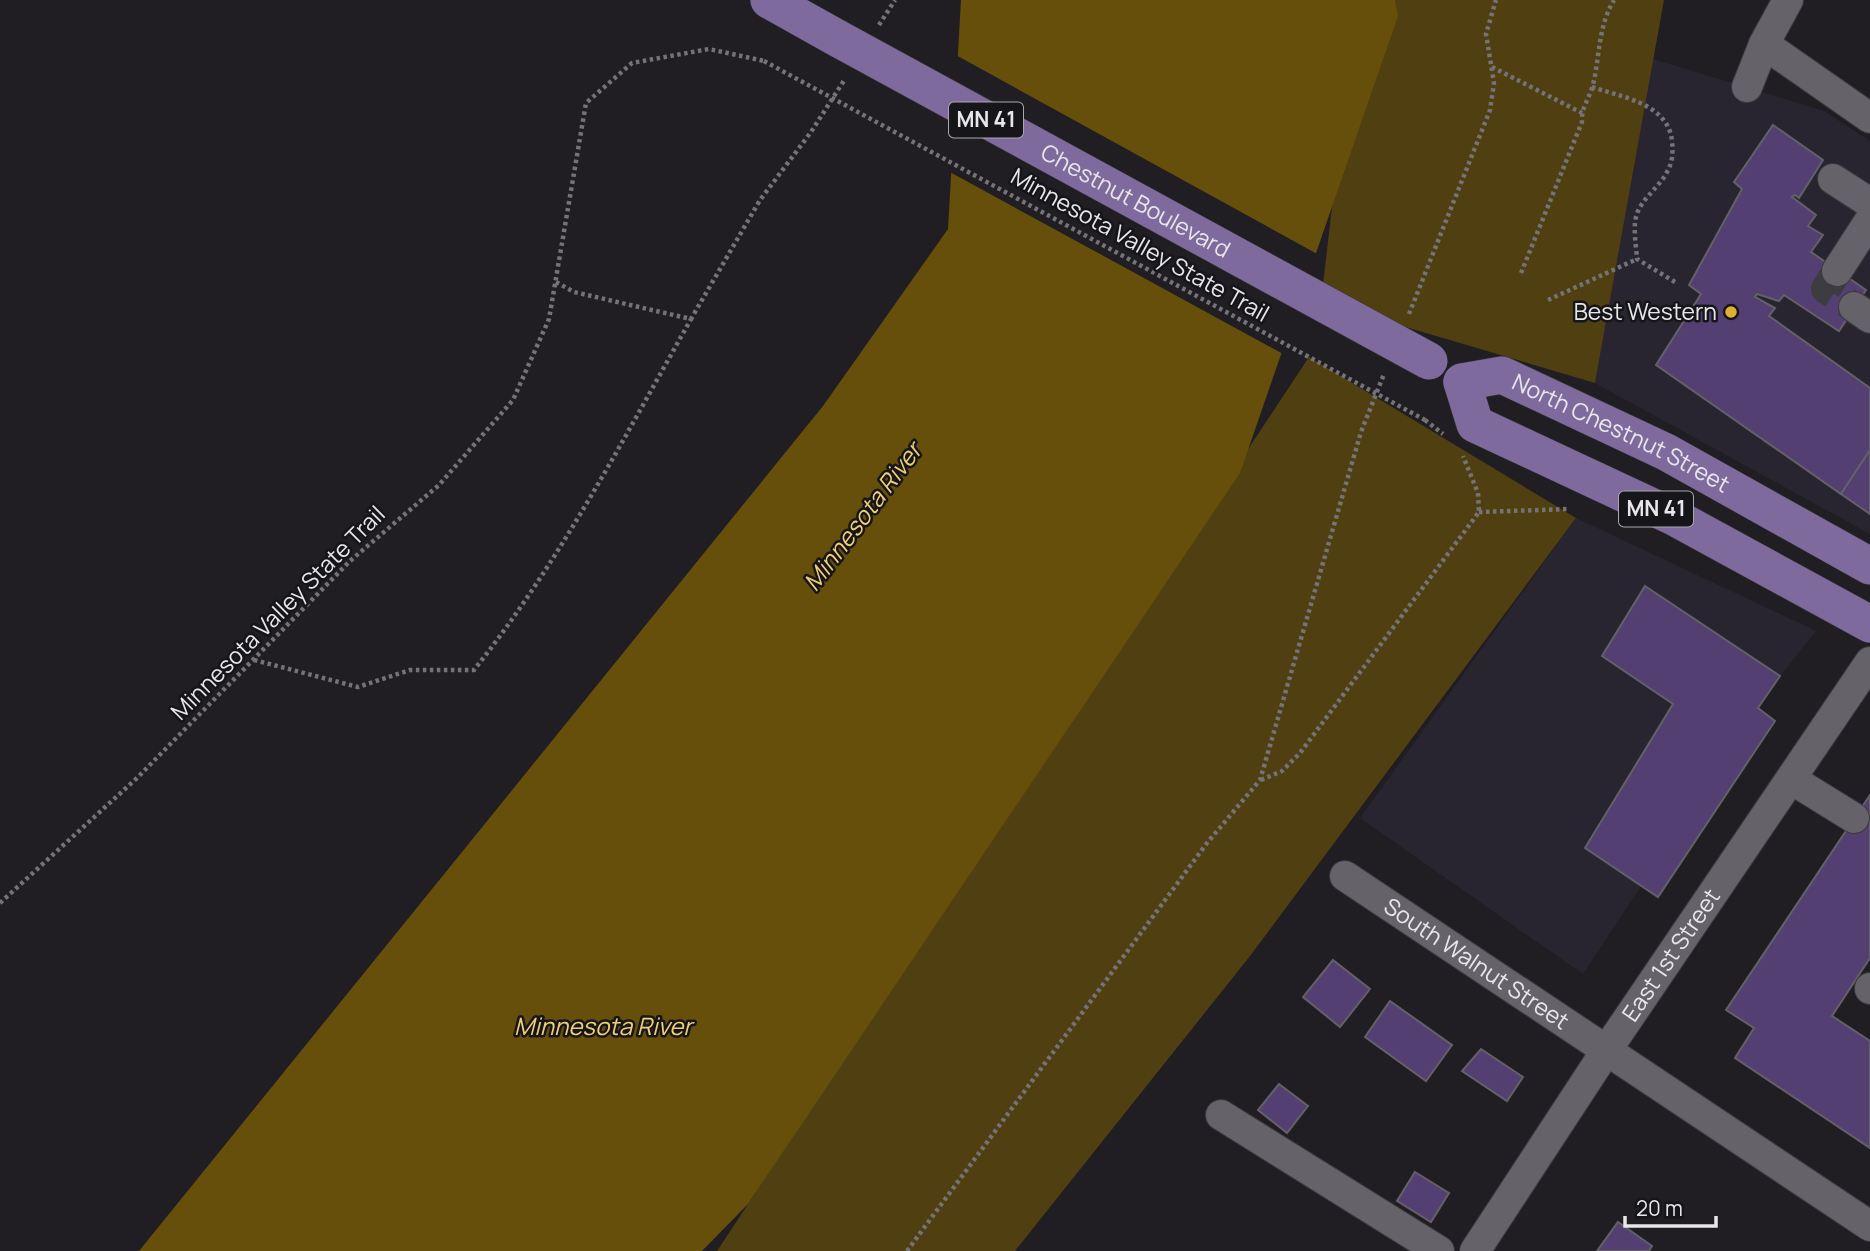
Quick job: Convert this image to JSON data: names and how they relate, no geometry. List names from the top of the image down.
{
  "streets": {
    "main road": ["MN 41", "Chestnut Boulevard", "North Chestnut Street"],
    "street": ["East 1st Street", "South Walnut Street"],
    "path": ["Minnesota Valley State Trail"]
  },
  "crossings": [
    ["MN 41", "Chestnut Boulevard"],
    ["MN 41", "North Chestnut Street"],
    ["Chestnut Boulevard", "North Chestnut Street"],
    ["East 1st Street", "South Walnut Street"]
  ],
  "water": ["Minnesota River"],
  "places": ["Best Western"],
  "scale_bar": "20 m"
}
